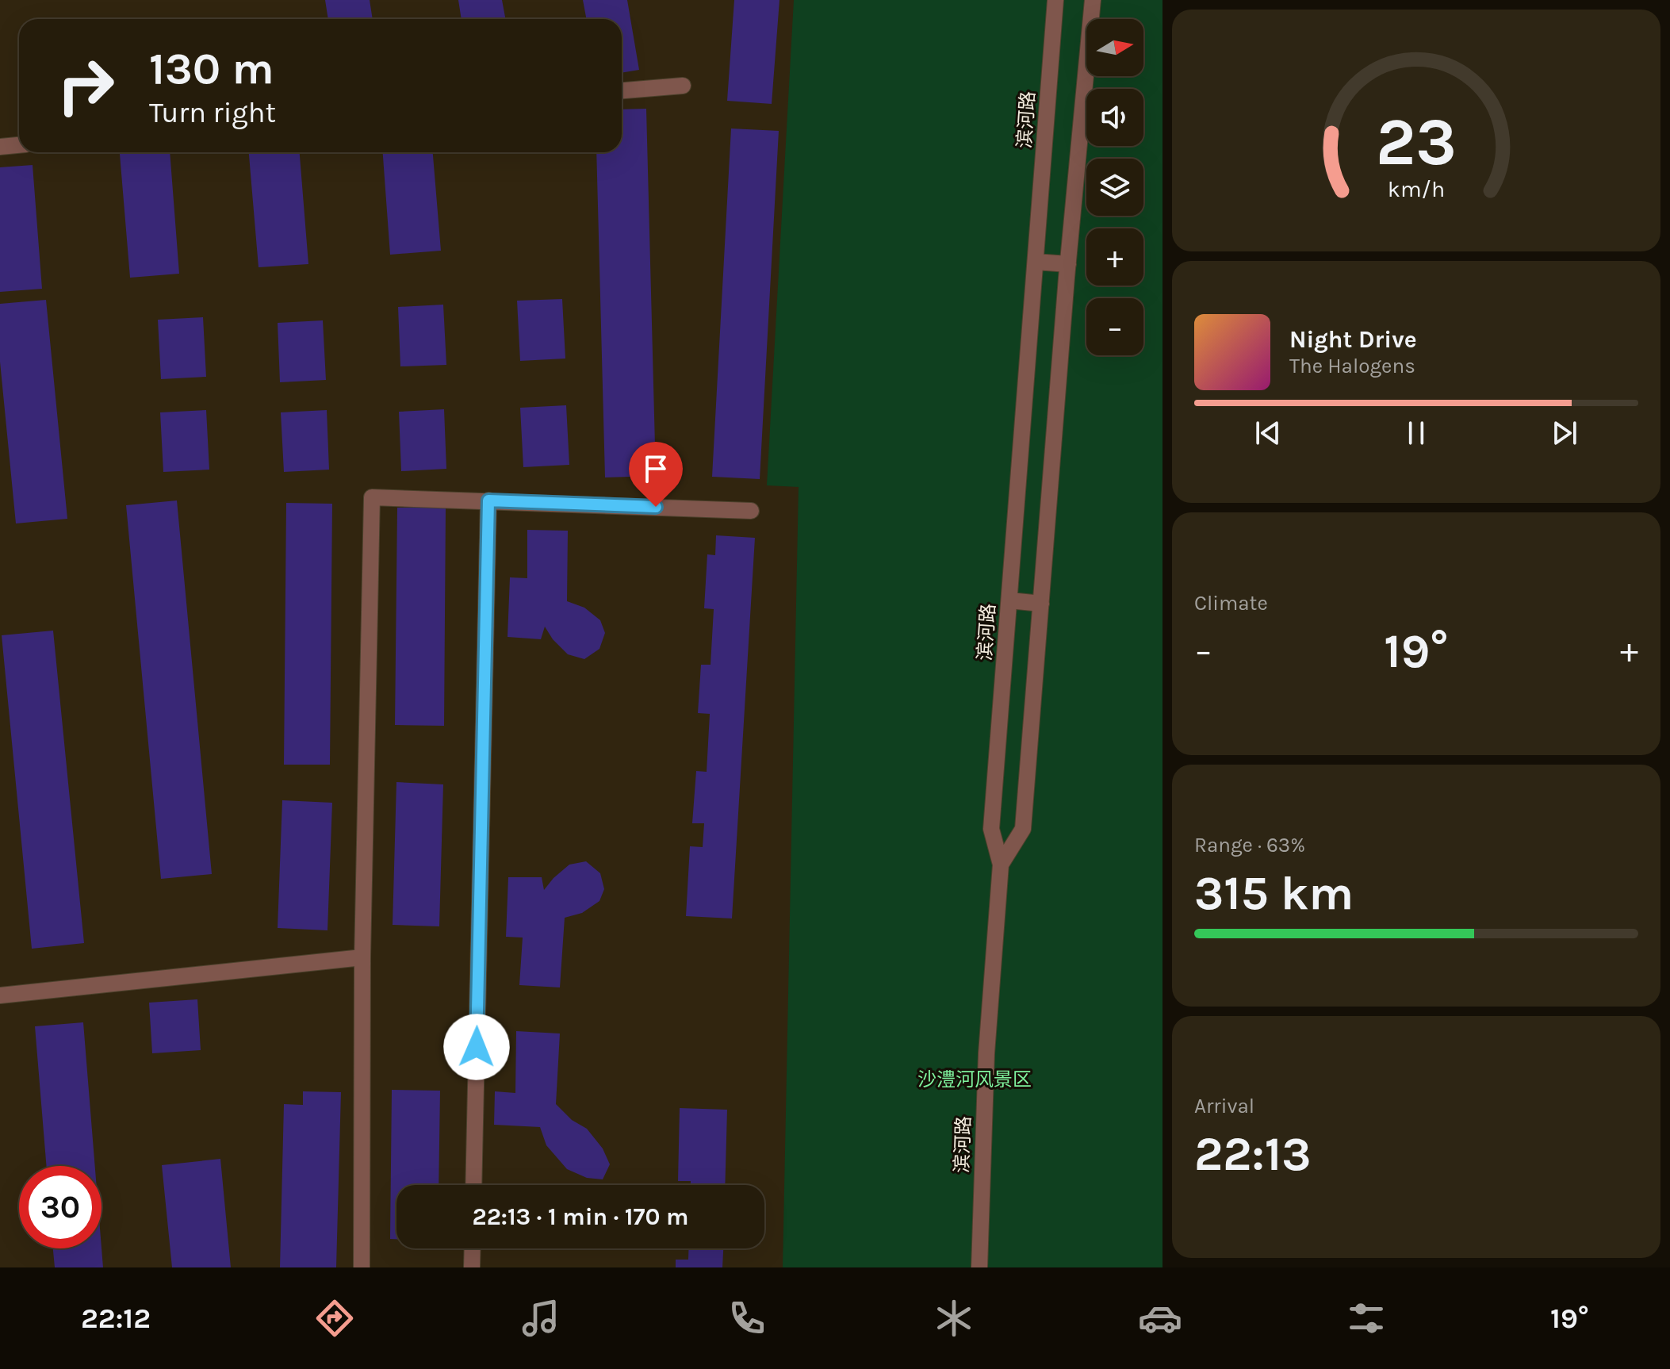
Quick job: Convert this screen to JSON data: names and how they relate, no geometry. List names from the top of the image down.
{
  "streets": {
    "street": ["滨河路"]
  },
  "parks": ["沙澧河风景区"],
  "north": "right",
  "page": {
    "map_buttons": ["+", "−"],
    "turn": ["130 m", "Turn right"],
    "song": ["Night Drive", "The Halogens"],
    "tile": [
      "Climate",
      ["Range · 63%", "315 km"],
      ["Arrival", "22:13"]
    ],
    "heat": ["−", "19°", "+"],
    "limit": "30",
    "trip": "22:13 · 1 min · 170 m",
    "tabs": ["22:12", "19°"],
    "gauge": ["23", "km/h"]
  }
}
